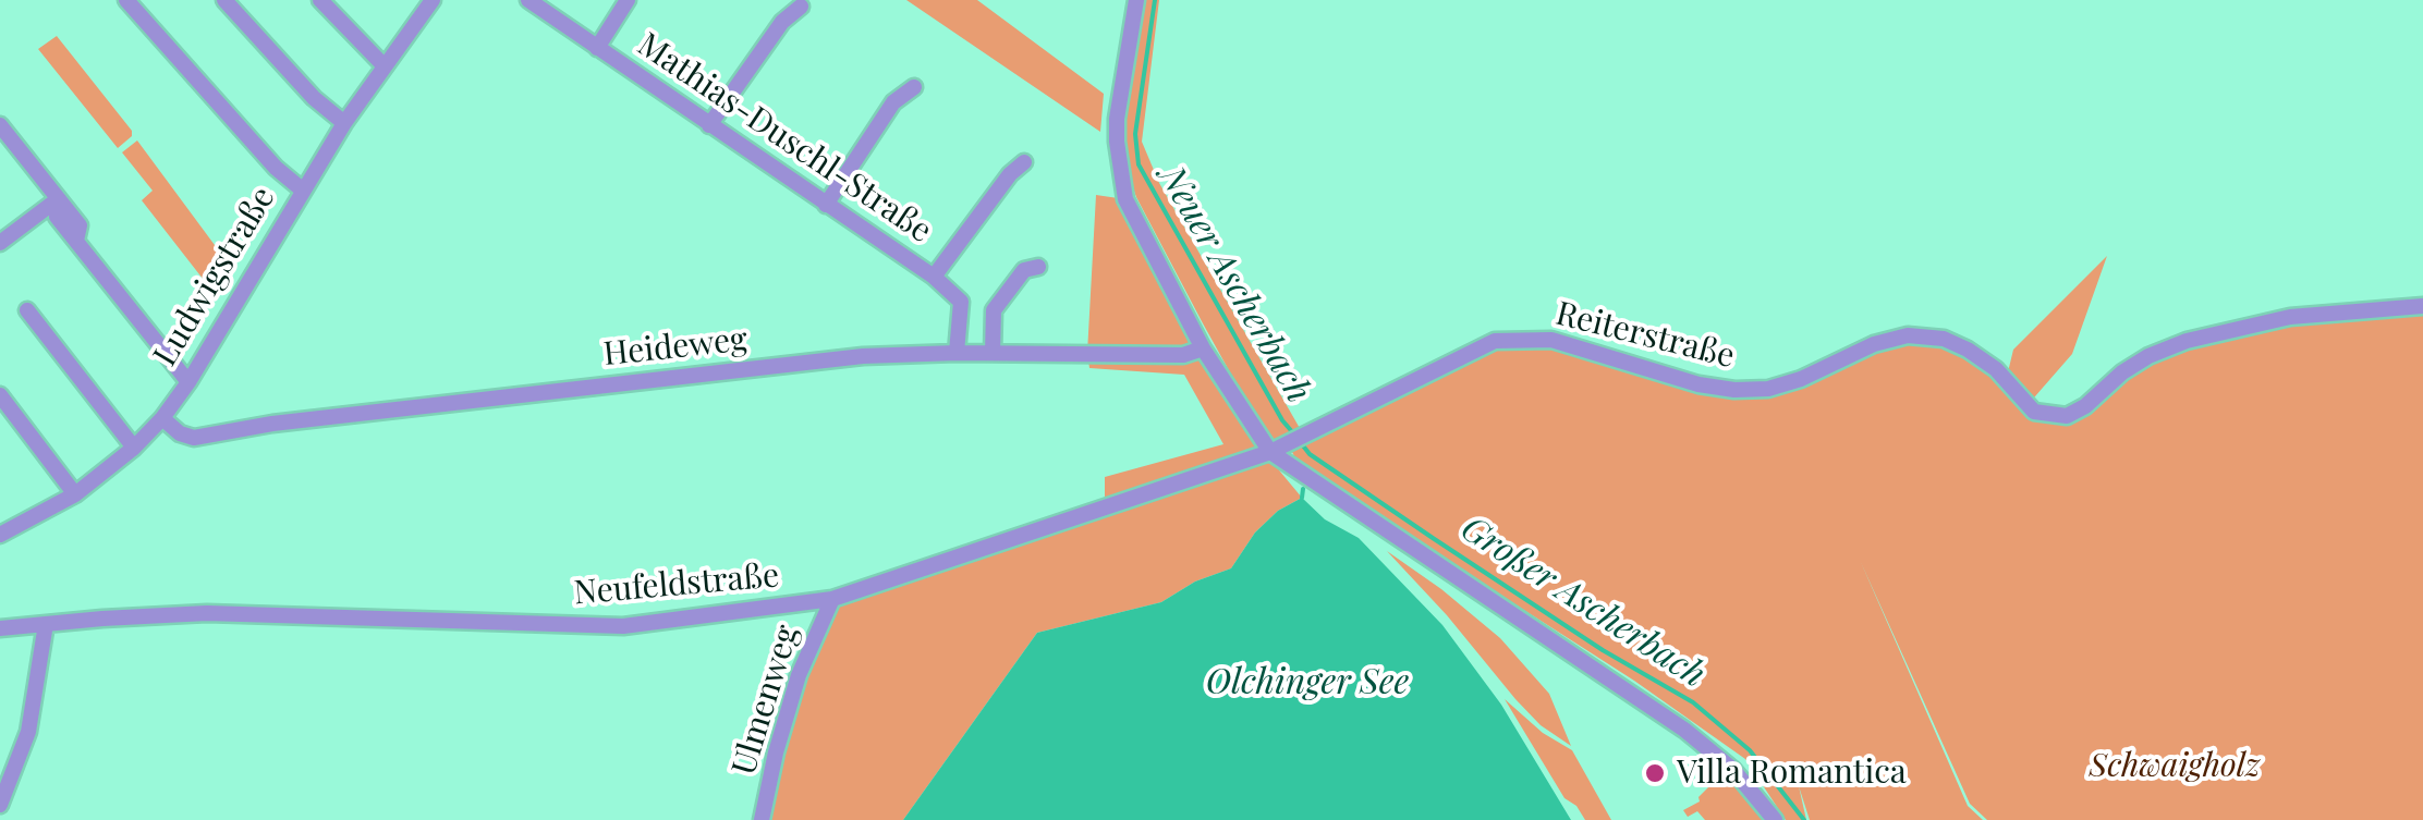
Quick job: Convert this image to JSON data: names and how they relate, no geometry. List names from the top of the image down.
{
  "streets": {
    "street": [
      "Mathias-Duschl-Straße",
      "Ludwigstraße",
      "Reiterstraße",
      "Heideweg",
      "Neufeldstraße",
      "Ulmenweg"
    ]
  },
  "crossings": [
    ["Mathias-Duschl-Straße", "Heideweg"],
    ["Ludwigstraße", "Heideweg"],
    ["Reiterstraße", "Neufeldstraße"],
    ["Neufeldstraße", "Ulmenweg"]
  ],
  "water": ["Neuer Ascherbach", "Großer Ascherbach", "Olchinger See"],
  "parks": ["Schwaigholz"],
  "places": ["Villa Romantica"]
}
